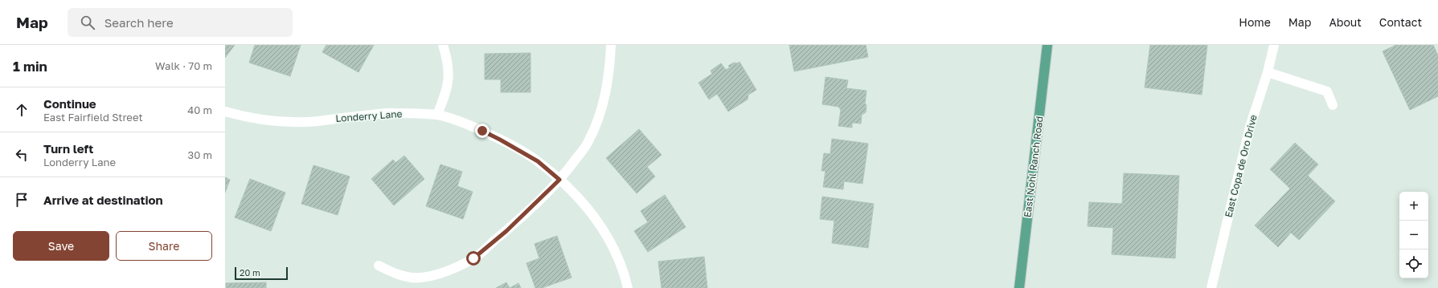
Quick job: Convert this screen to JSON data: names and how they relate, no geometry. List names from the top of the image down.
{
  "streets": {
    "main road": ["East Nohl Ranch Road"],
    "street": ["Londerry Lane", "East Copa de Oro Drive"]
  },
  "scale_bar": "20 m",
  "page": {
    "header": "Map",
    "search": "Search here",
    "nav": [
      "Home",
      "Map",
      "About",
      "Contact"
    ],
    "heading": ["1 min", "Walk · 70 m"],
    "list": [
      ["Continue", "East Fairfield Street", "40 m"],
      ["Turn left", "Londerry Lane", "30 m"],
      "Arrive at destination"
    ],
    "map_buttons": ["+", "−"],
    "buttons": ["Save", "Share"],
    "scale": "20 m"
  }
}
